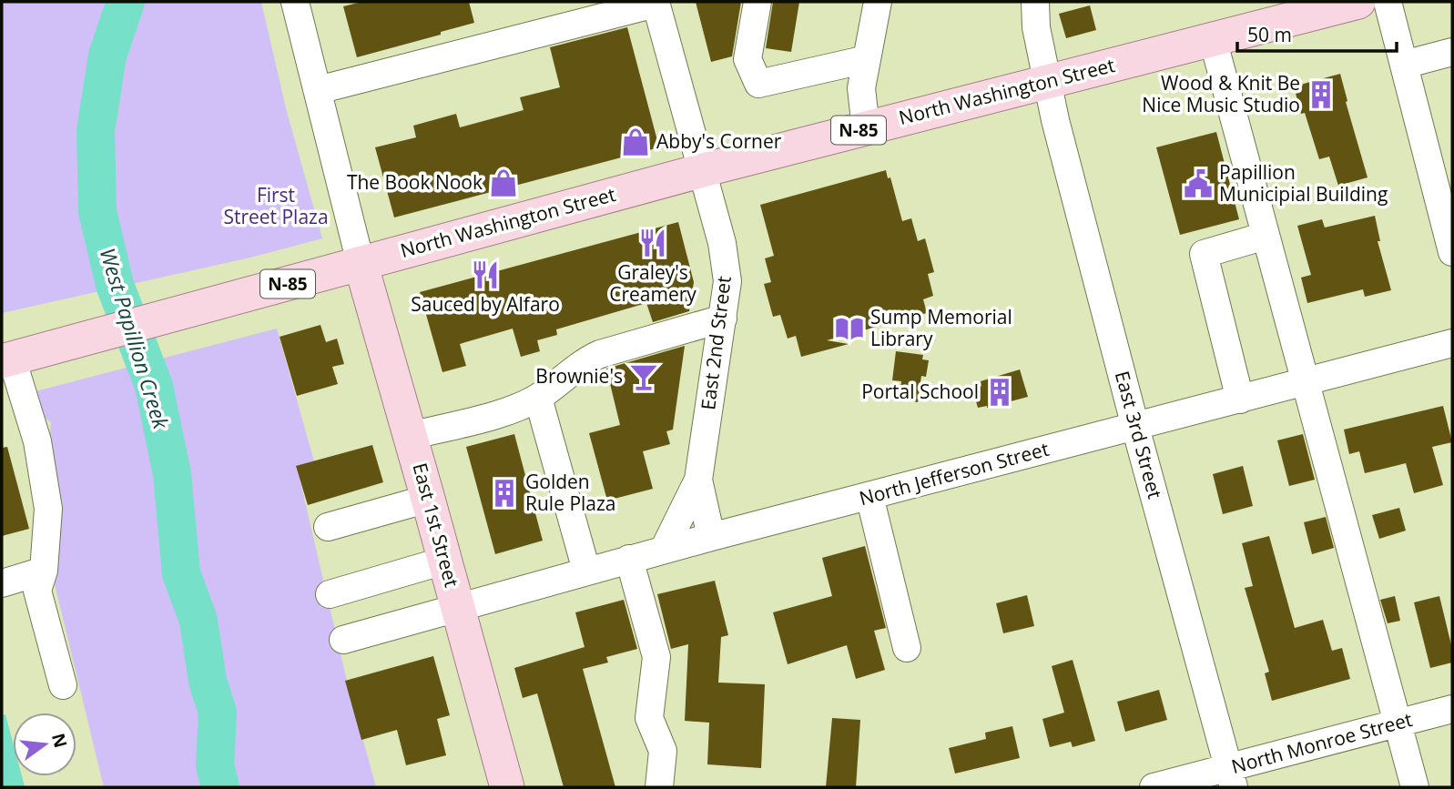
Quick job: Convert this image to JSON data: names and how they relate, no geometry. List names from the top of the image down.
{
  "streets": {
    "main road": ["North Washington Street", "N-85", "East 1st Street"],
    "street": [
      "East 2nd Street",
      "East 3rd Street",
      "North Jefferson Street",
      "North Monroe Street"
    ]
  },
  "crossings": [
    ["North Washington Street", "N-85"],
    ["North Washington Street", "East 2nd Street"],
    ["North Washington Street", "East 3rd Street"],
    ["North Washington Street", "East 1st Street"],
    ["N-85", "East 1st Street"],
    ["East 3rd Street", "North Jefferson Street"],
    ["East 3rd Street", "North Monroe Street"],
    ["North Jefferson Street", "East 1st Street"]
  ],
  "water": ["West Papillion Creek"],
  "parks": ["First Street Plaza"],
  "places": {
    "building": ["Wood & Knit Be Nice Music Studio", "Portal School", "Golden Rule Plaza"],
    "shop": ["Abby's Corner", "The Book Nook"],
    "public building": ["Papillion Municipial Building"],
    "restaurant": ["Graley's Creamery", "Sauced by Alfaro"],
    "library": ["Sump Memorial Library"],
    "bar": ["Brownie's"]
  },
  "scale_bar": "50 m",
  "north": "right"
}
